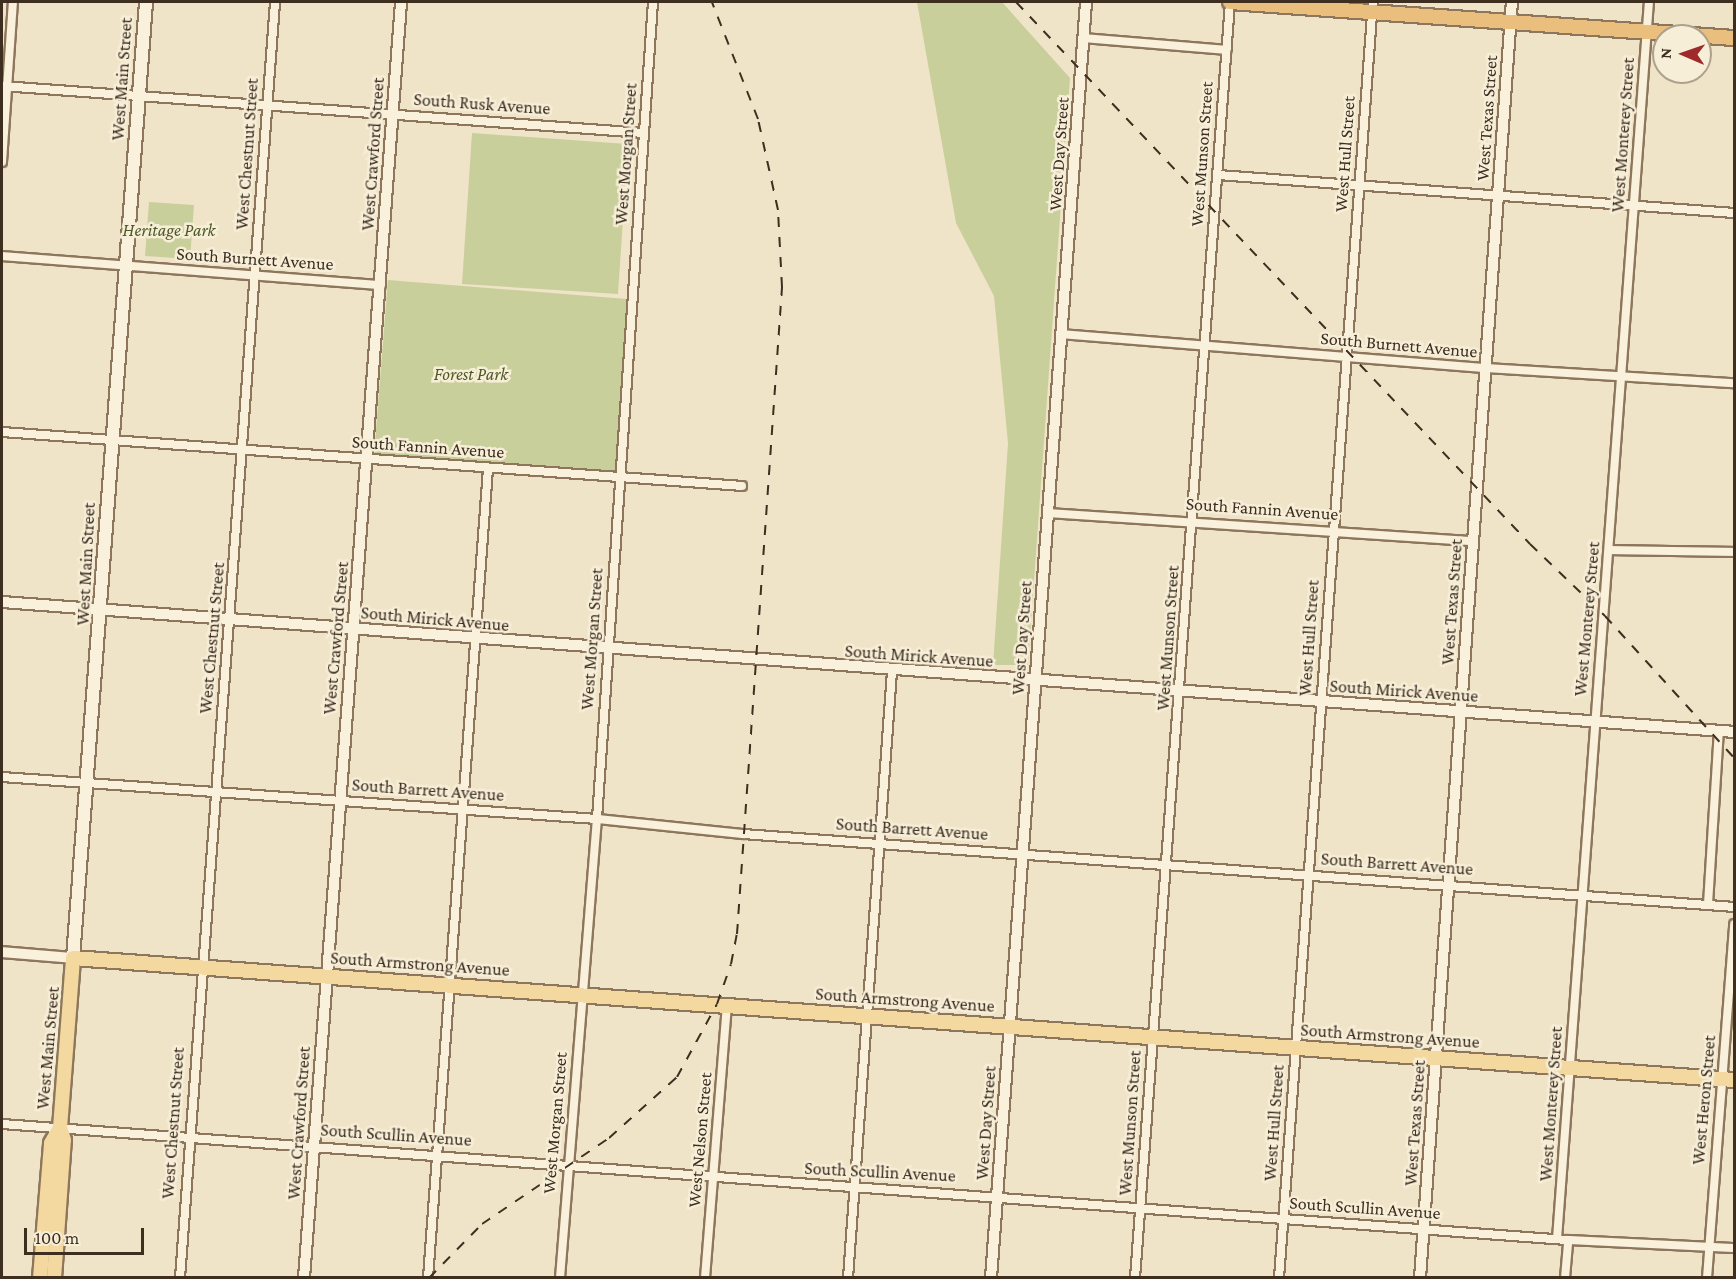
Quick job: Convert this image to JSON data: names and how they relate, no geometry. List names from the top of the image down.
{
  "streets": {
    "main road": ["West Main Street", "South Armstrong Avenue"],
    "street": [
      "South Rusk Avenue",
      "West Texas Street",
      "West Monterey Street",
      "West Chestnut Street",
      "West Crawford Street",
      "West Morgan Street",
      "West Day Street",
      "West Munson Street",
      "West Hull Street",
      "South Burnett Avenue",
      "South Fannin Avenue",
      "South Mirick Avenue",
      "South Barrett Avenue",
      "West Heron Street",
      "South Scullin Avenue",
      "West Nelson Street"
    ]
  },
  "crossings": [
    ["West Main Street", "South Rusk Avenue"],
    ["West Main Street", "South Burnett Avenue"],
    ["West Main Street", "South Fannin Avenue"],
    ["West Main Street", "South Mirick Avenue"],
    ["West Main Street", "South Barrett Avenue"],
    ["West Main Street", "South Armstrong Avenue"],
    ["West Main Street", "South Scullin Avenue"],
    ["South Rusk Avenue", "West Chestnut Street"],
    ["South Rusk Avenue", "West Crawford Street"],
    ["South Rusk Avenue", "West Morgan Street"],
    ["West Texas Street", "South Burnett Avenue"],
    ["West Texas Street", "South Fannin Avenue"],
    ["West Texas Street", "South Mirick Avenue"],
    ["West Texas Street", "South Barrett Avenue"],
    ["West Texas Street", "South Armstrong Avenue"],
    ["West Texas Street", "South Scullin Avenue"],
    ["West Monterey Street", "South Burnett Avenue"],
    ["West Monterey Street", "South Mirick Avenue"],
    ["West Monterey Street", "South Barrett Avenue"],
    ["West Monterey Street", "South Armstrong Avenue"],
    ["West Monterey Street", "South Scullin Avenue"],
    ["West Chestnut Street", "South Burnett Avenue"],
    ["West Chestnut Street", "South Fannin Avenue"],
    ["West Chestnut Street", "South Mirick Avenue"],
    ["West Chestnut Street", "South Barrett Avenue"],
    ["West Chestnut Street", "South Armstrong Avenue"],
    ["West Chestnut Street", "South Scullin Avenue"],
    ["West Crawford Street", "South Burnett Avenue"],
    ["West Crawford Street", "South Fannin Avenue"],
    ["West Crawford Street", "South Mirick Avenue"],
    ["West Crawford Street", "South Barrett Avenue"],
    ["West Crawford Street", "South Armstrong Avenue"],
    ["West Crawford Street", "South Scullin Avenue"],
    ["West Morgan Street", "South Fannin Avenue"],
    ["West Morgan Street", "South Mirick Avenue"],
    ["West Morgan Street", "South Barrett Avenue"],
    ["West Morgan Street", "South Armstrong Avenue"],
    ["West Morgan Street", "South Scullin Avenue"],
    ["West Day Street", "South Burnett Avenue"],
    ["West Day Street", "South Fannin Avenue"],
    ["West Day Street", "South Mirick Avenue"],
    ["West Day Street", "South Barrett Avenue"],
    ["West Day Street", "South Armstrong Avenue"],
    ["West Day Street", "South Scullin Avenue"],
    ["West Munson Street", "South Burnett Avenue"],
    ["West Munson Street", "South Fannin Avenue"],
    ["West Munson Street", "South Mirick Avenue"],
    ["West Munson Street", "South Barrett Avenue"],
    ["West Munson Street", "South Armstrong Avenue"],
    ["West Munson Street", "South Scullin Avenue"],
    ["West Hull Street", "South Burnett Avenue"],
    ["West Hull Street", "South Fannin Avenue"],
    ["West Hull Street", "South Mirick Avenue"],
    ["West Hull Street", "South Barrett Avenue"],
    ["West Hull Street", "South Armstrong Avenue"],
    ["West Hull Street", "South Scullin Avenue"],
    ["South Armstrong Avenue", "West Heron Street"],
    ["South Armstrong Avenue", "West Nelson Street"],
    ["West Heron Street", "South Scullin Avenue"],
    ["South Scullin Avenue", "West Nelson Street"]
  ],
  "parks": ["Heritage Park", "Forest Park"],
  "scale_bar": "100 m",
  "north": "left"
}
